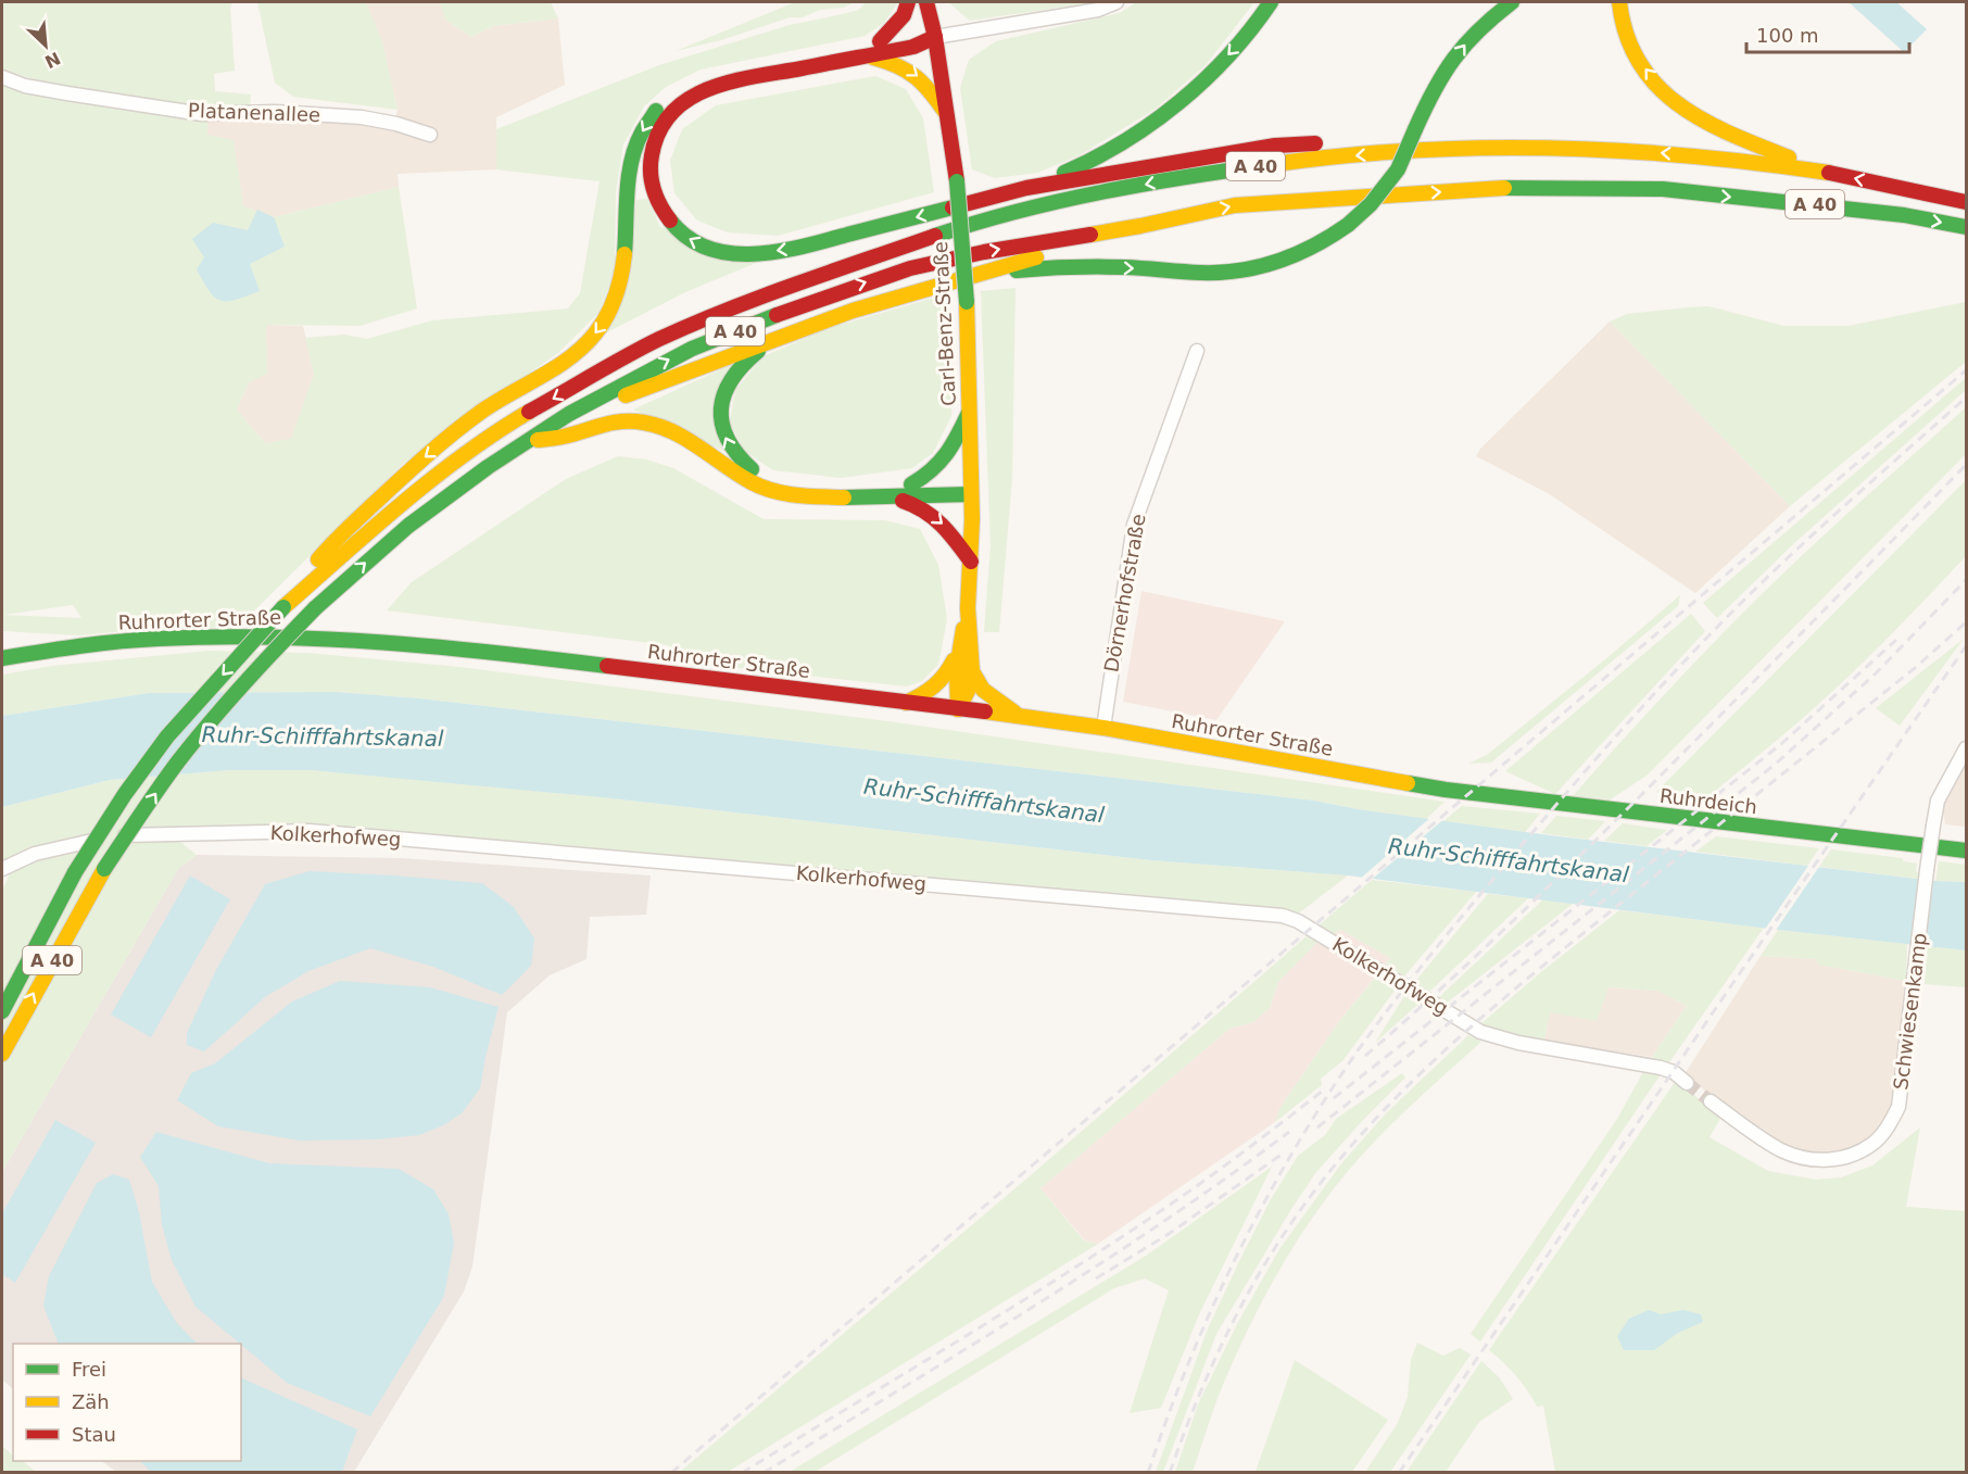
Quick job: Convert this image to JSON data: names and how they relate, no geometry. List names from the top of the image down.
{
  "streets": {
    "main road": [
      "A 40",
      "Carl-Benz-Straße",
      "Ruhrorter Straße",
      "Ruhrdeich"
    ],
    "street": [
      "Platanenallee",
      "Dörnerhofstraße",
      "Kolkerhofweg",
      "Schwiesenkamp"
    ]
  },
  "crossings": [
    ["Carl-Benz-Straße", "Ruhrorter Straße"],
    ["Dörnerhofstraße", "Ruhrorter Straße"],
    ["Ruhrorter Straße", "Ruhrdeich"]
  ],
  "water": ["Ruhr-Schifffahrtskanal"],
  "legend": ["Frei", "Zäh", "Stau"],
  "scale_bar": "100 m",
  "north": "bottom right"
}
